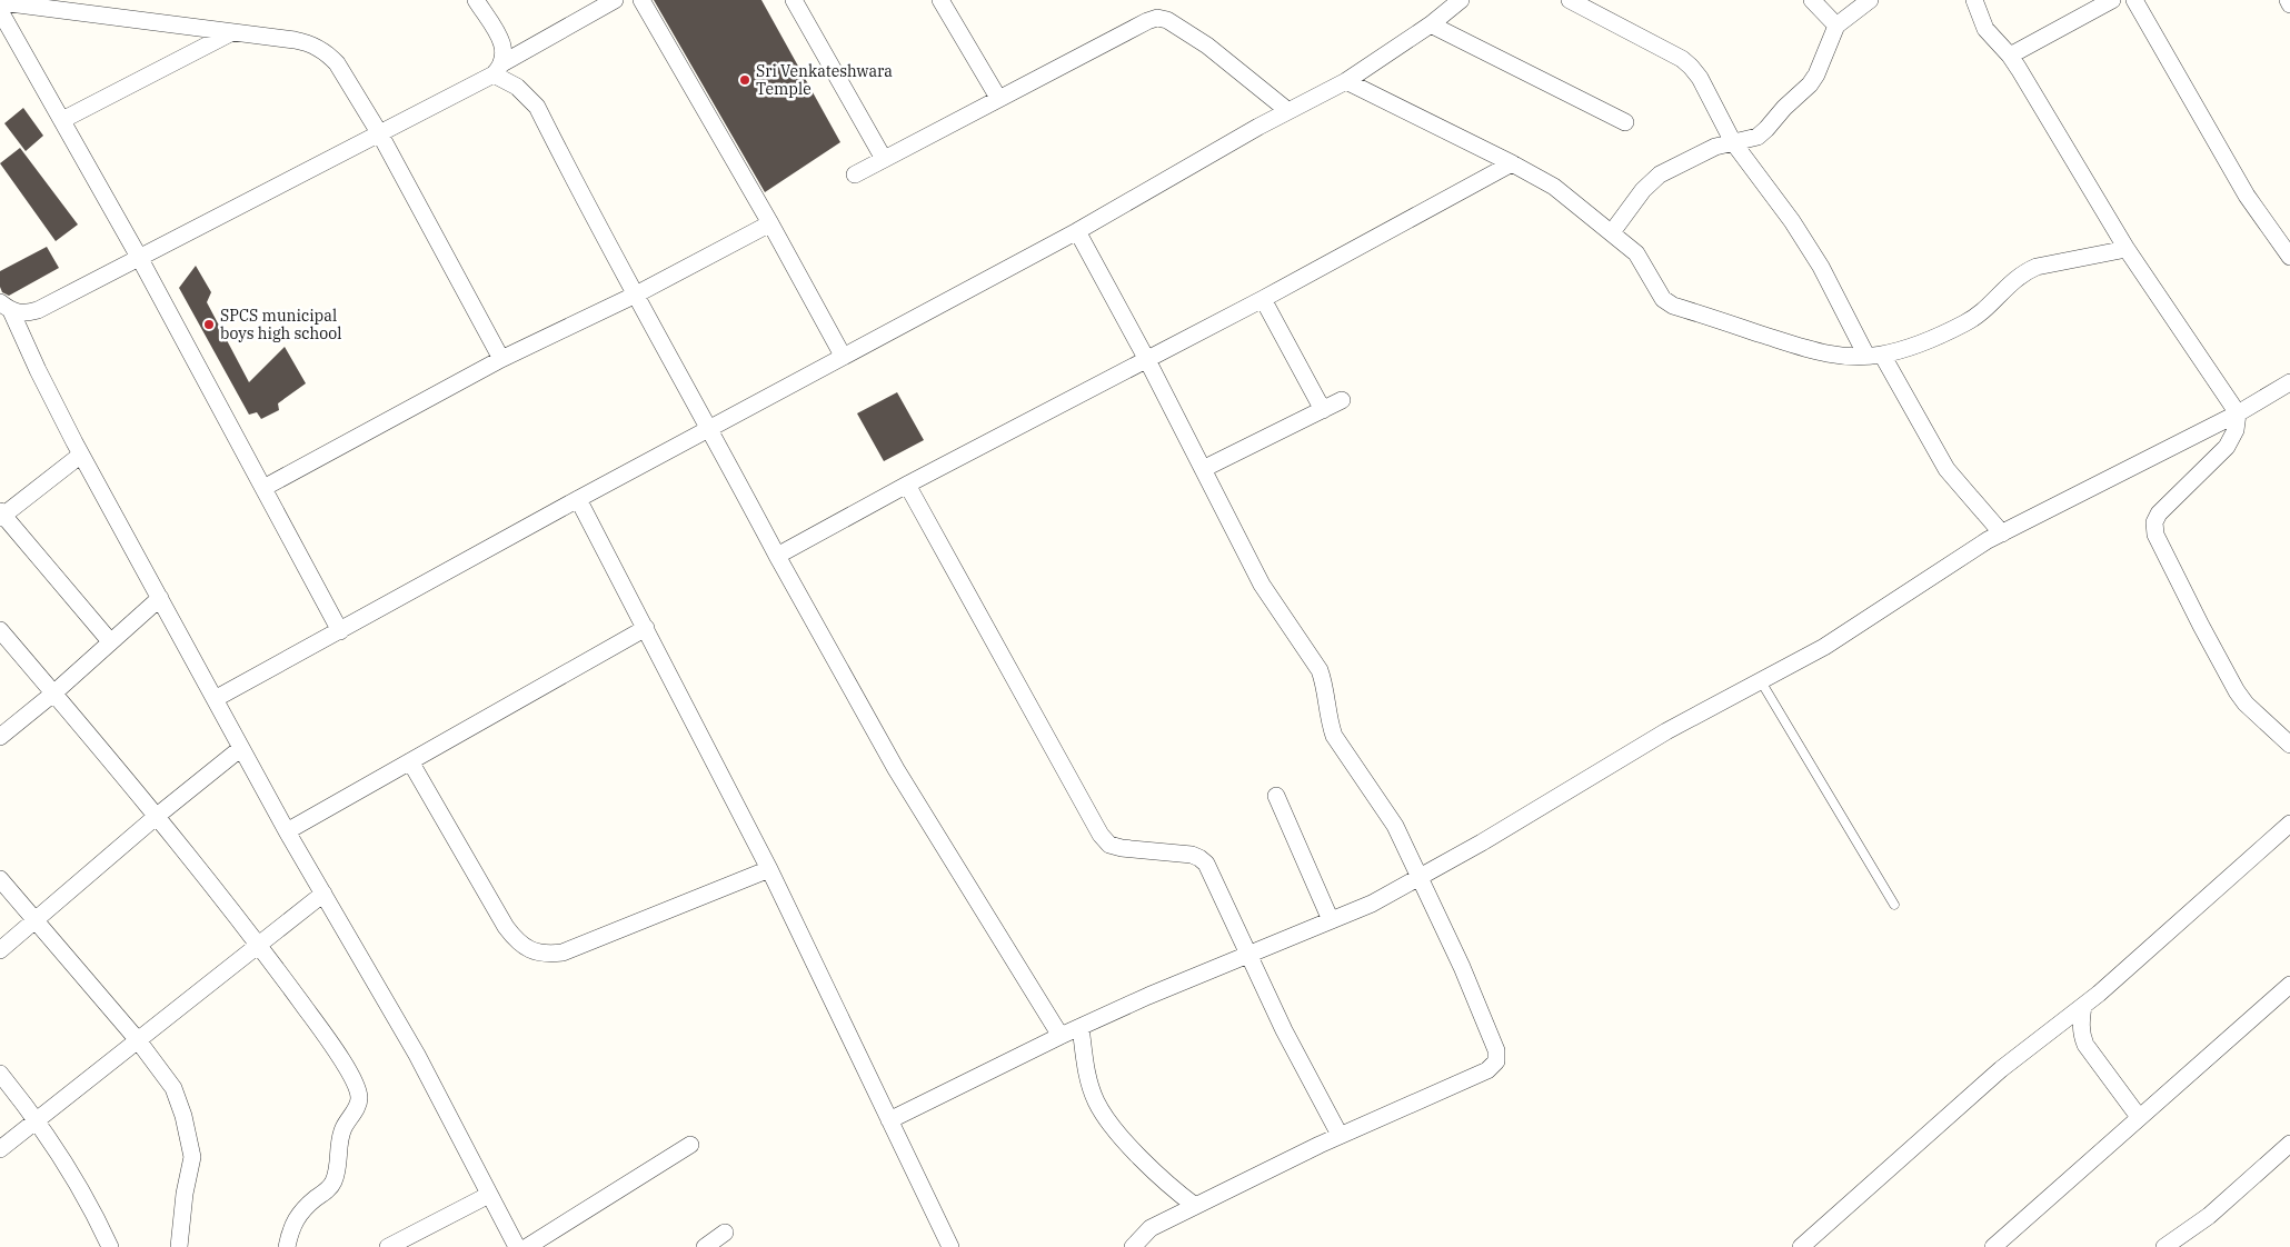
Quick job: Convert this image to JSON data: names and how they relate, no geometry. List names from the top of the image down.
{
  "places": ["Sri Venkateshwara Temple", "SPCS municipal boys high school"]
}
